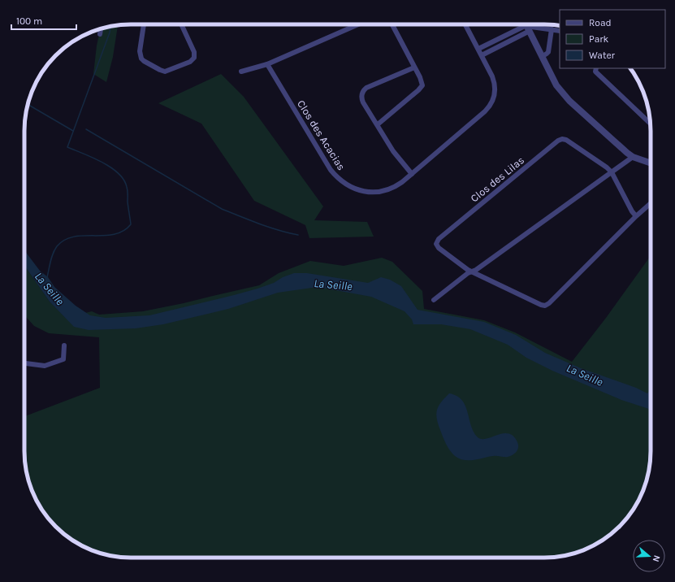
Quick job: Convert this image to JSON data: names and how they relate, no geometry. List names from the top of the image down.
{
  "streets": {
    "street": ["Clos des Acacias", "Clos des Lilas"]
  },
  "water": ["La Seille"],
  "legend": ["Road", "Park", "Water"],
  "scale_bar": "100 m",
  "north": "right"
}
